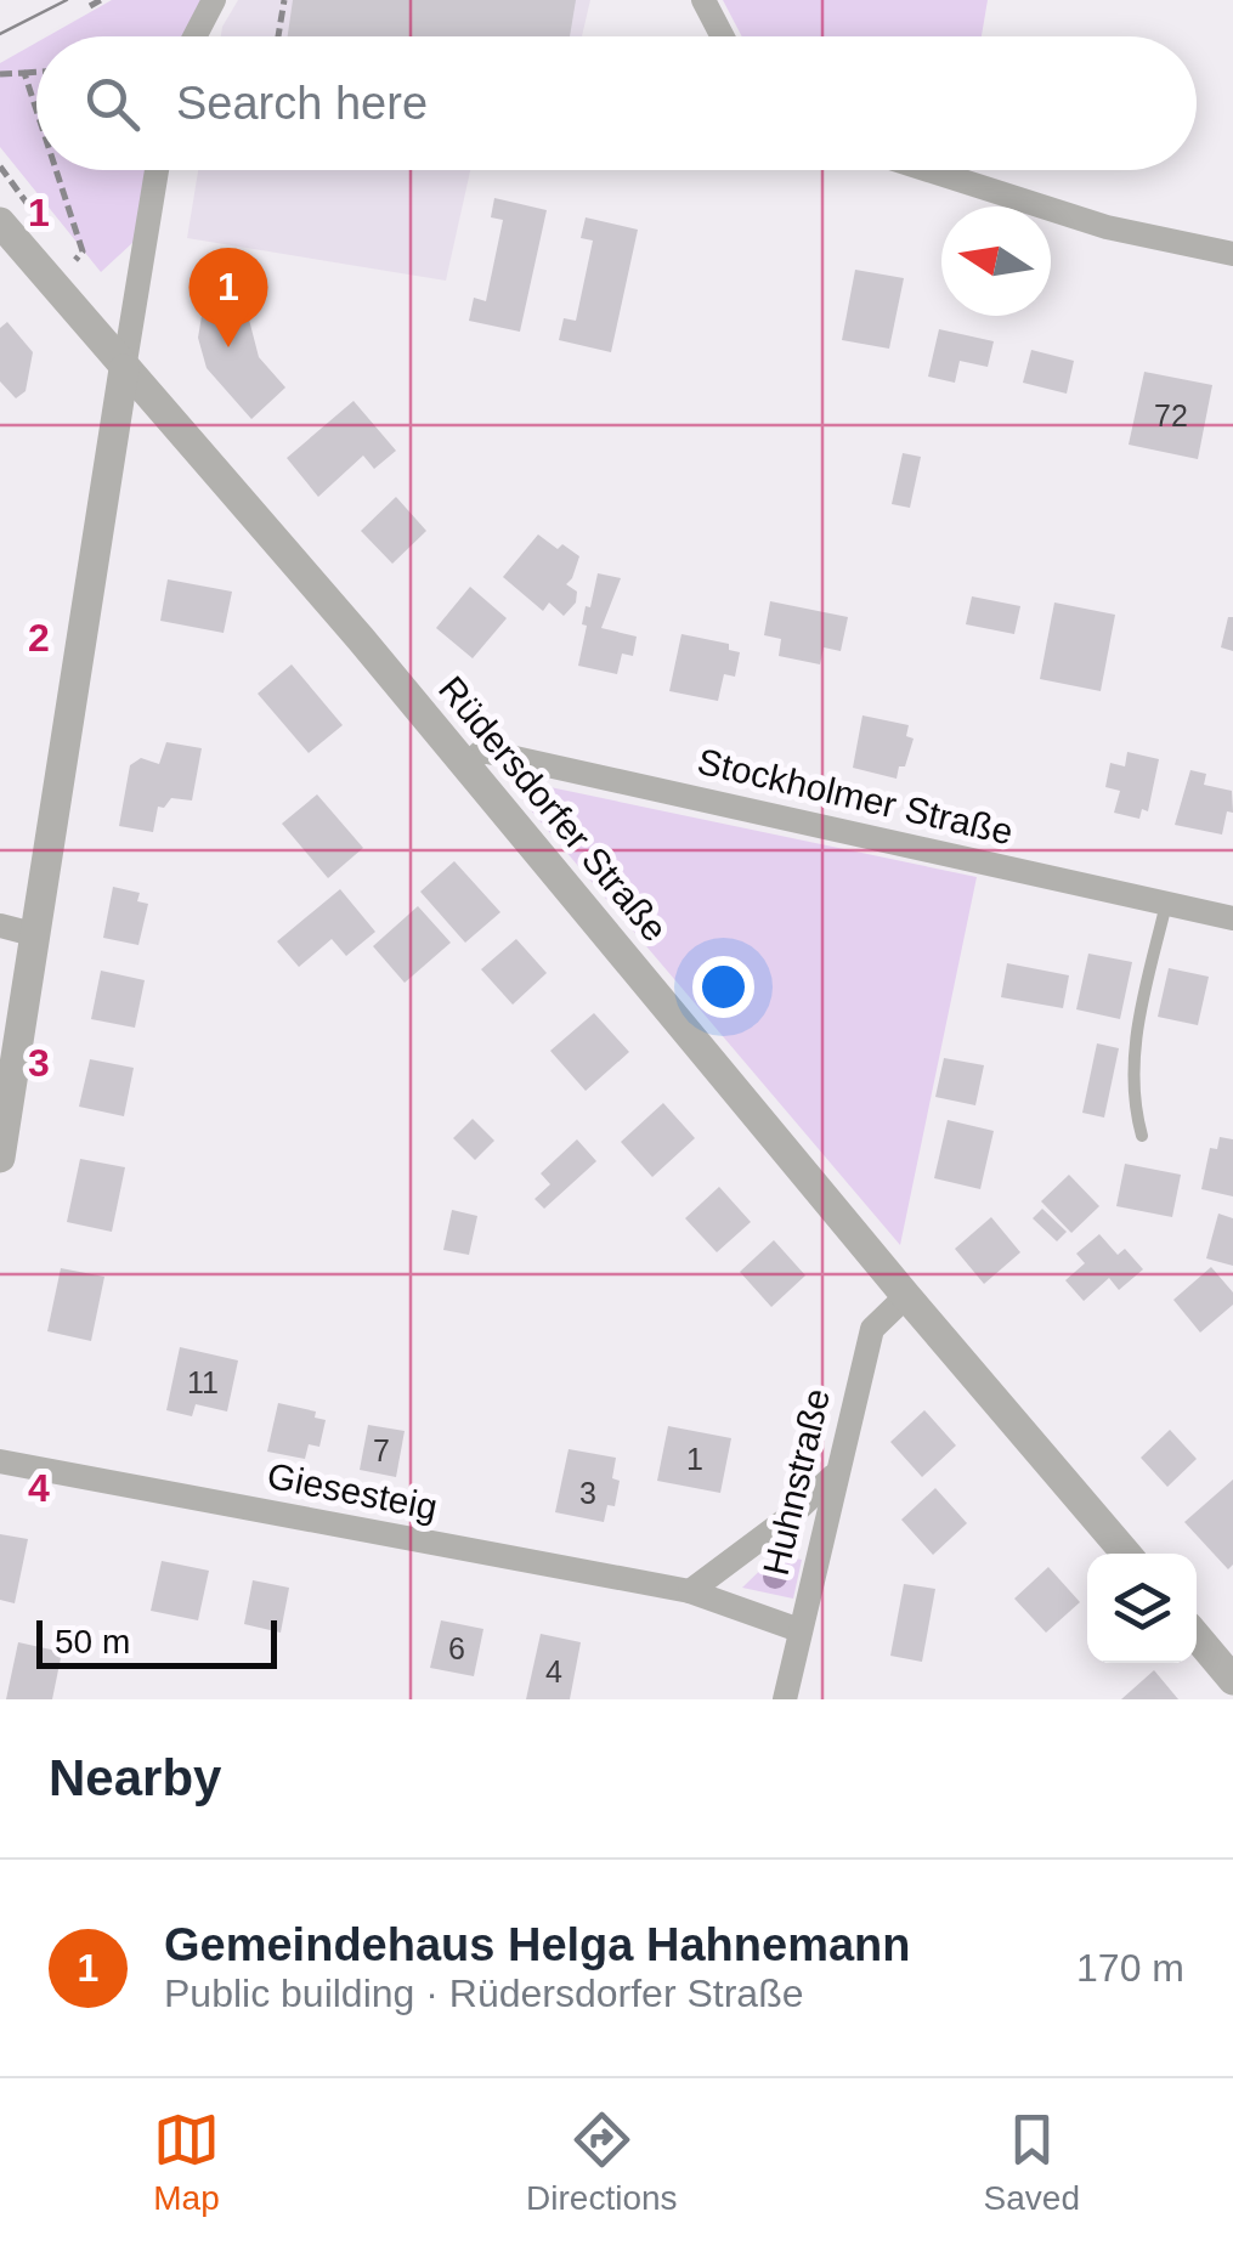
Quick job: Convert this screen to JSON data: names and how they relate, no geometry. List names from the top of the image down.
{
  "streets": {
    "street": [
      "Stockholmer Straße",
      "Rüdersdorfer Straße",
      "Huhnstraße",
      "Giesesteig"
    ]
  },
  "crossings": [
    ["Stockholmer Straße", "Rüdersdorfer Straße"],
    ["Rüdersdorfer Straße", "Huhnstraße"],
    ["Huhnstraße", "Giesesteig"]
  ],
  "house_numbers": [
    "72",
    "11",
    "7",
    "1",
    "3",
    "6",
    "4"
  ],
  "scale_bar": "50 m",
  "north": "left",
  "page": {
    "search": "Search here",
    "pins": "1",
    "scale": "50 m",
    "heading": "Nearby",
    "list": [
      {
        "mark": "1",
        "name": "Gemeindehaus Helga Hahnemann",
        "note": "Public building · Rüdersdorfer Straße",
        "value": "170 m"
      }
    ],
    "nav": ["Map", "Directions", "Saved"]
  },
  "grid": {
    "rows": [
      "1",
      "2",
      "3",
      "4"
    ]
  }
}
